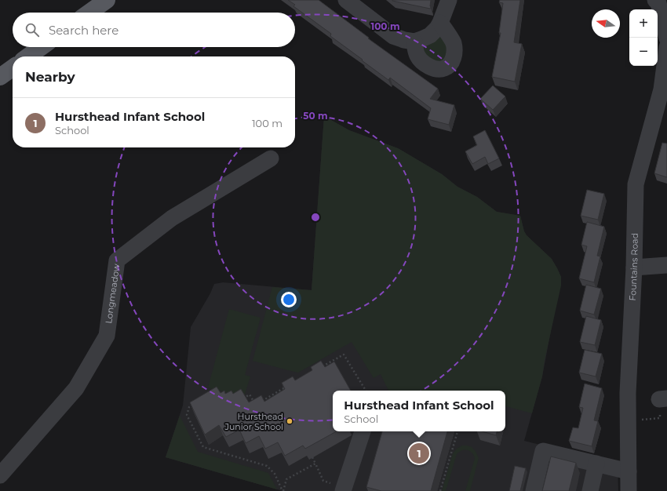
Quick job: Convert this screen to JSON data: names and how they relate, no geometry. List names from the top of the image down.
{
  "streets": {
    "street": ["Fountains Road", "Longmeadow"]
  },
  "places": ["Hursthead Junior School"],
  "north": "left",
  "page": {
    "map_buttons": ["+", "−"],
    "search": "Search here",
    "heading": "Nearby",
    "list": [
      {
        "mark": "1",
        "name": "Hursthead Infant School",
        "note": "School",
        "value": "100 m"
      }
    ],
    "popup": ["Hursthead Infant School", "School"],
    "pins": "1"
  },
  "rings": ["100 m", "50 m"]
}
